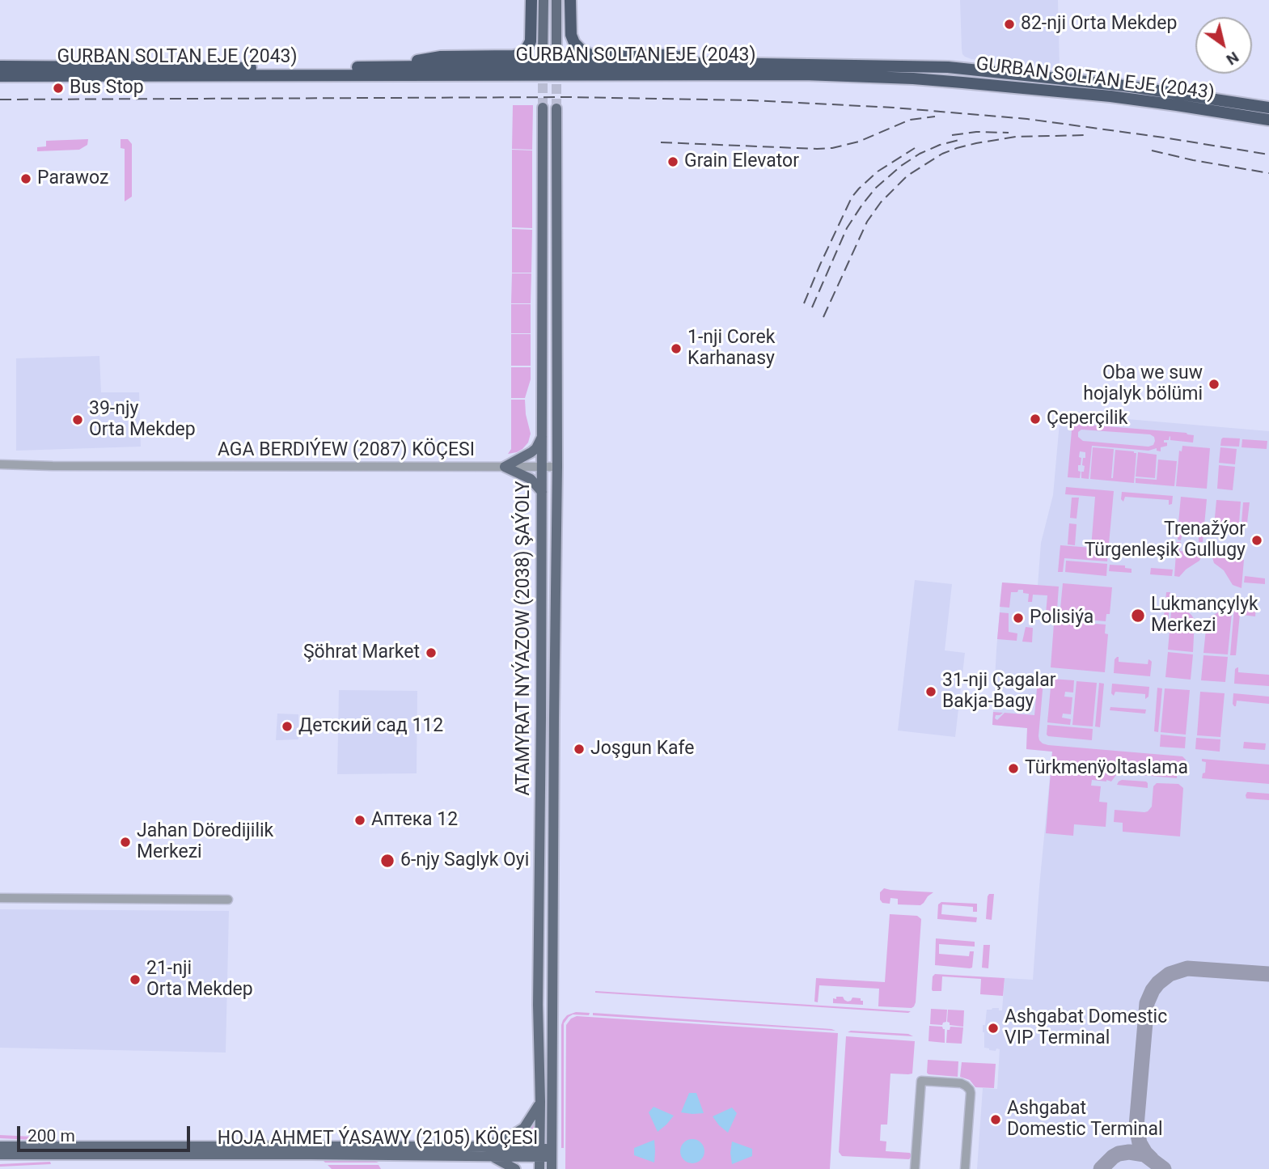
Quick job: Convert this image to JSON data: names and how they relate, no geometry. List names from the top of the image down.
{
  "streets": {
    "highway": ["GURBAN SOLTAN EJE (2043)"],
    "main road": ["ATAMYRAT NYÝAZOW (2038) ŞAÝOLY", "HOJA AHMET ÝASAWY (2105) KÖÇESI"],
    "street": ["AGA BERDIÝEW (2087) KÖÇESI"]
  },
  "crossings": [
    ["AGA BERDIÝEW (2087) KÖÇESI", "ATAMYRAT NYÝAZOW (2038) ŞAÝOLY"],
    ["ATAMYRAT NYÝAZOW (2038) ŞAÝOLY", "HOJA AHMET ÝASAWY (2105) KÖÇESI"]
  ],
  "places": [
    "82-nji Orta Mekdep",
    "Bus Stop",
    "Grain Elevator",
    "Parawoz",
    "1-nji Corek Karhanasy",
    "Oba we suw hojalyk bölümi",
    "Çeperçilik",
    "39-njy Orta Mekdep",
    "Trenažýor Türgenleşik Gullugy",
    "Lukmançylyk Merkezi",
    "Polisiýa",
    "Şöhrat Market",
    "31-nji Çagalar Bakja-Bagy",
    "Детский сад 112",
    "Joşgun Kafe",
    "Türkmenÿoltaslama",
    "Аптека 12",
    "Jahan Döredijilik Merkezi",
    "6-njy Saglyk Oyi",
    "21-nji Orta Mekdep",
    "Ashgabat Domestic VIP Terminal",
    "Ashgabat Domestic Terminal"
  ],
  "scale_bar": "200 m",
  "north": "bottom right"
}
